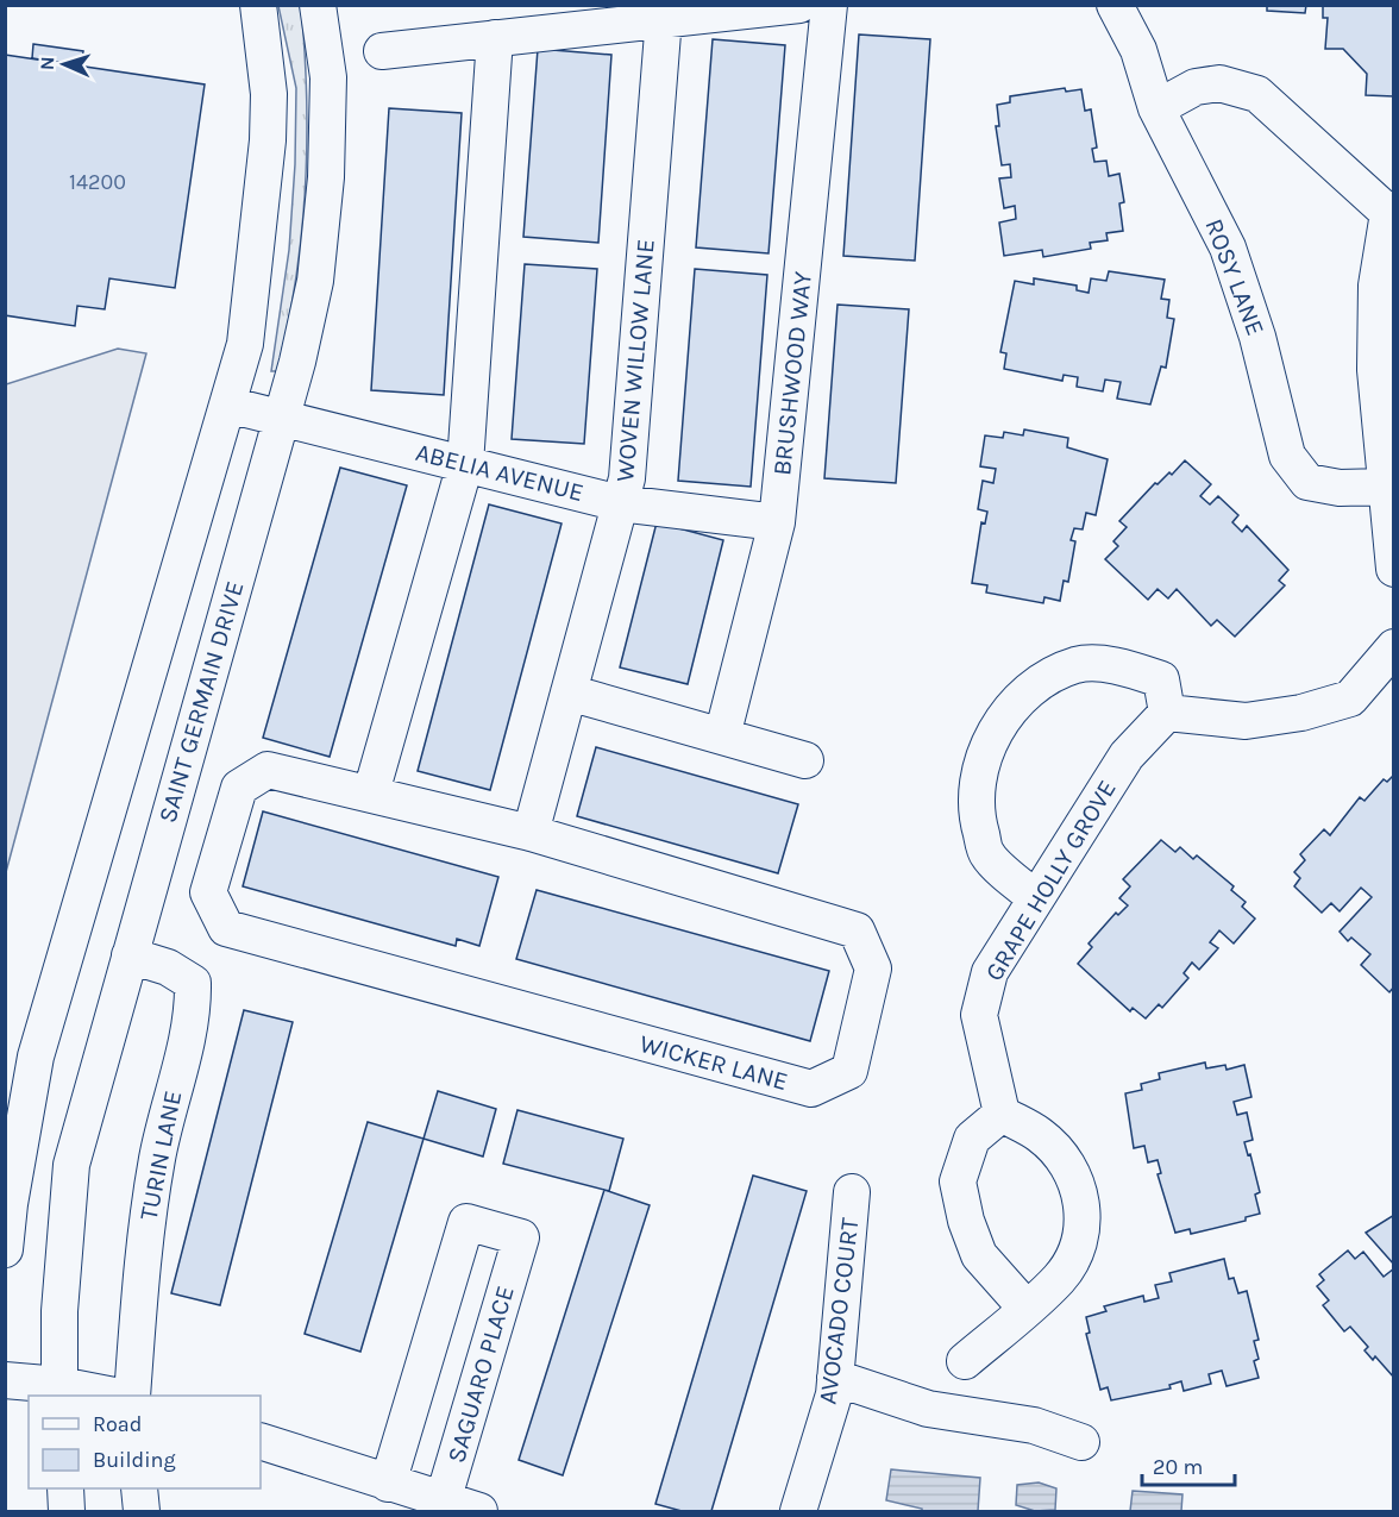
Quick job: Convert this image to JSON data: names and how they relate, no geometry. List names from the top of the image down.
{
  "streets": {
    "street": [
      "ROSY LANE",
      "WOVEN WILLOW LANE",
      "BRUSHWOOD WAY",
      "ABELIA AVENUE",
      "SAINT GERMAIN DRIVE",
      "GRAPE HOLLY GROVE",
      "WICKER LANE",
      "TURIN LANE",
      "AVOCADO COURT",
      "SAGUARO PLACE"
    ]
  },
  "crossings": [
    ["WOVEN WILLOW LANE", "ABELIA AVENUE"],
    ["WOVEN WILLOW LANE", "WICKER LANE"],
    ["BRUSHWOOD WAY", "ABELIA AVENUE"],
    ["ABELIA AVENUE", "SAINT GERMAIN DRIVE"],
    ["SAINT GERMAIN DRIVE", "TURIN LANE"]
  ],
  "house_numbers": ["14200"],
  "legend": ["Road", "Building"],
  "scale_bar": "20 m",
  "north": "left"
}
